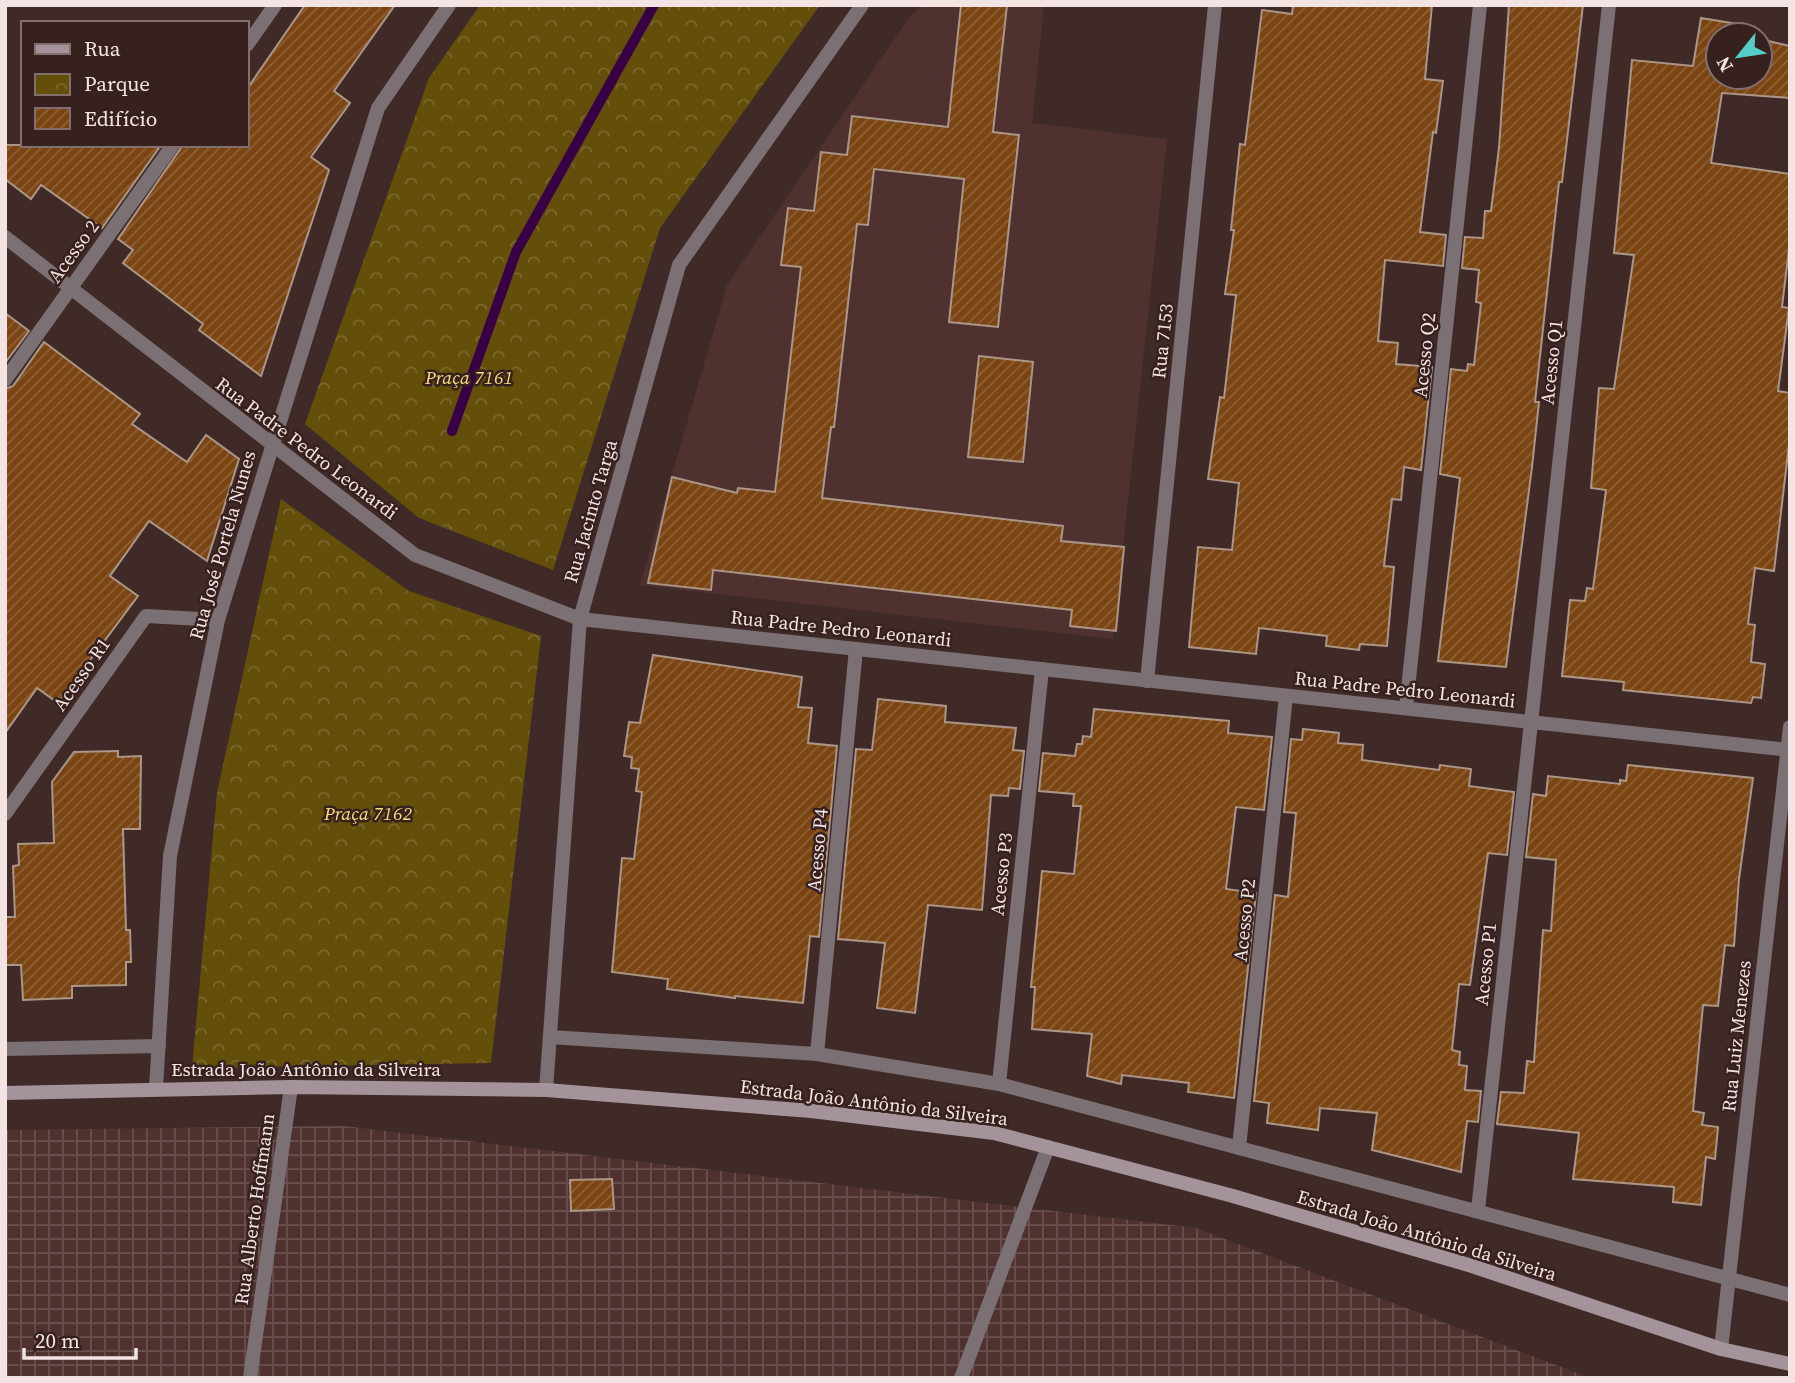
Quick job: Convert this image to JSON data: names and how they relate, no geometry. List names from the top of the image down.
{
  "streets": {
    "main road": ["Estrada João Antônio da Silveira"],
    "street": [
      "Acesso 2",
      "Rua 7153",
      "Acesso Q2",
      "Acesso Q1",
      "Rua Padre Pedro Leonardi",
      "Rua Jacinto Targa",
      "Rua José Portela Nunes",
      "Acesso R1",
      "Acesso P4",
      "Acesso P3",
      "Acesso P2",
      "Acesso P1",
      "Rua Luiz Menezes",
      "Rua Alberto Hoffmann"
    ]
  },
  "crossings": [
    ["Acesso 2", "Rua Padre Pedro Leonardi"],
    ["Rua 7153", "Rua Padre Pedro Leonardi"],
    ["Acesso Q2", "Rua Padre Pedro Leonardi"],
    ["Acesso Q1", "Rua Padre Pedro Leonardi"],
    ["Acesso Q1", "Acesso P1"],
    ["Rua Padre Pedro Leonardi", "Rua Jacinto Targa"],
    ["Rua Padre Pedro Leonardi", "Rua José Portela Nunes"],
    ["Rua Padre Pedro Leonardi", "Acesso P4"],
    ["Rua Padre Pedro Leonardi", "Acesso P3"],
    ["Rua Padre Pedro Leonardi", "Acesso P2"],
    ["Rua Padre Pedro Leonardi", "Acesso P1"],
    ["Rua Padre Pedro Leonardi", "Rua Luiz Menezes"],
    ["Rua Jacinto Targa", "Estrada João Antônio da Silveira"],
    ["Rua José Portela Nunes", "Acesso R1"],
    ["Rua José Portela Nunes", "Estrada João Antônio da Silveira"],
    ["Acesso P4", "Estrada João Antônio da Silveira"],
    ["Acesso P3", "Estrada João Antônio da Silveira"],
    ["Acesso P2", "Estrada João Antônio da Silveira"],
    ["Acesso P1", "Estrada João Antônio da Silveira"],
    ["Rua Luiz Menezes", "Estrada João Antônio da Silveira"],
    ["Estrada João Antônio da Silveira", "Rua Alberto Hoffmann"]
  ],
  "parks": ["Praça 7161", "Praça 7162"],
  "legend": ["Rua", "Parque", "Edifício"],
  "scale_bar": "20 m",
  "north": "bottom left"
}
